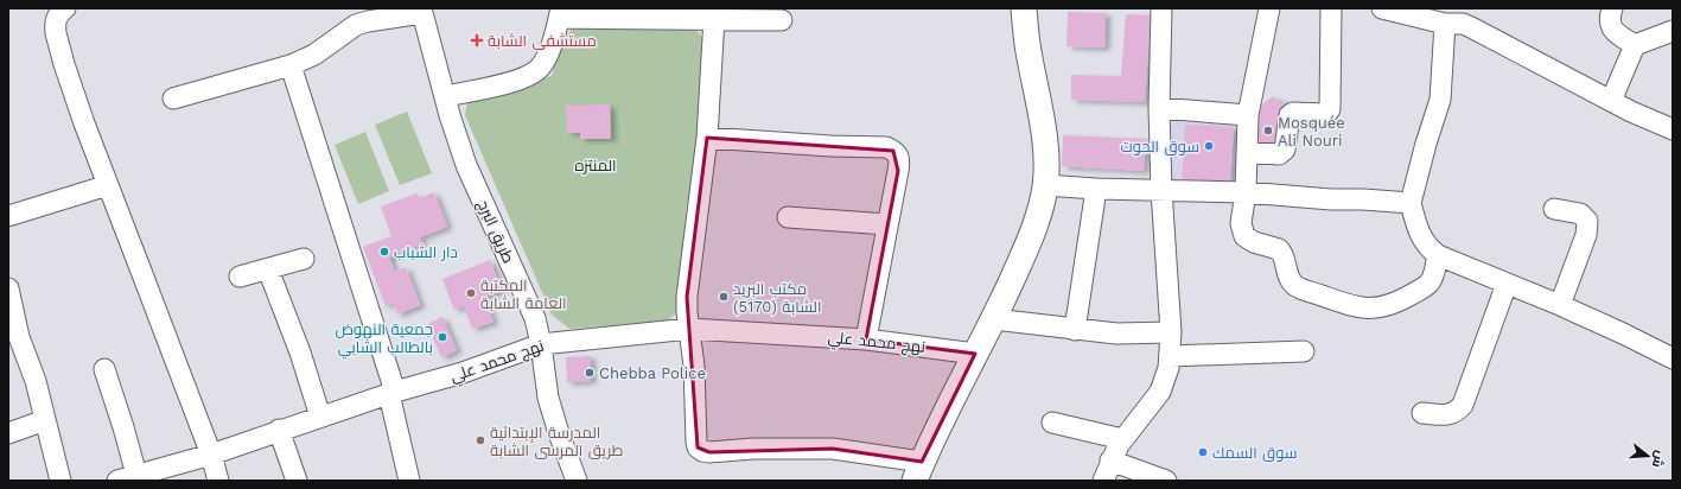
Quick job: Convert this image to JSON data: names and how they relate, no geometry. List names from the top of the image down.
{
  "streets": {
    "street": ["طريق البرج", "نهج محمد علي"]
  },
  "crossings": [
    ["طريق البرج", "نهج محمد علي"]
  ],
  "parks": ["المنتزه"],
  "places": {
    "health": ["مستشفى الشابة"],
    "other": [
      "Mosquée Ali Nouri",
      "سوق الحوت",
      "دار الشباب",
      "المكتبة العامة الشابة",
      "مكتب البريد الشابة (5170)",
      "جمعية النهوض بالطالب الشابي",
      "Chebba Police",
      "المدرسة الإبتدائية طريق المرسى الشابة",
      "سوق السمك"
    ]
  },
  "north": "right"
}
